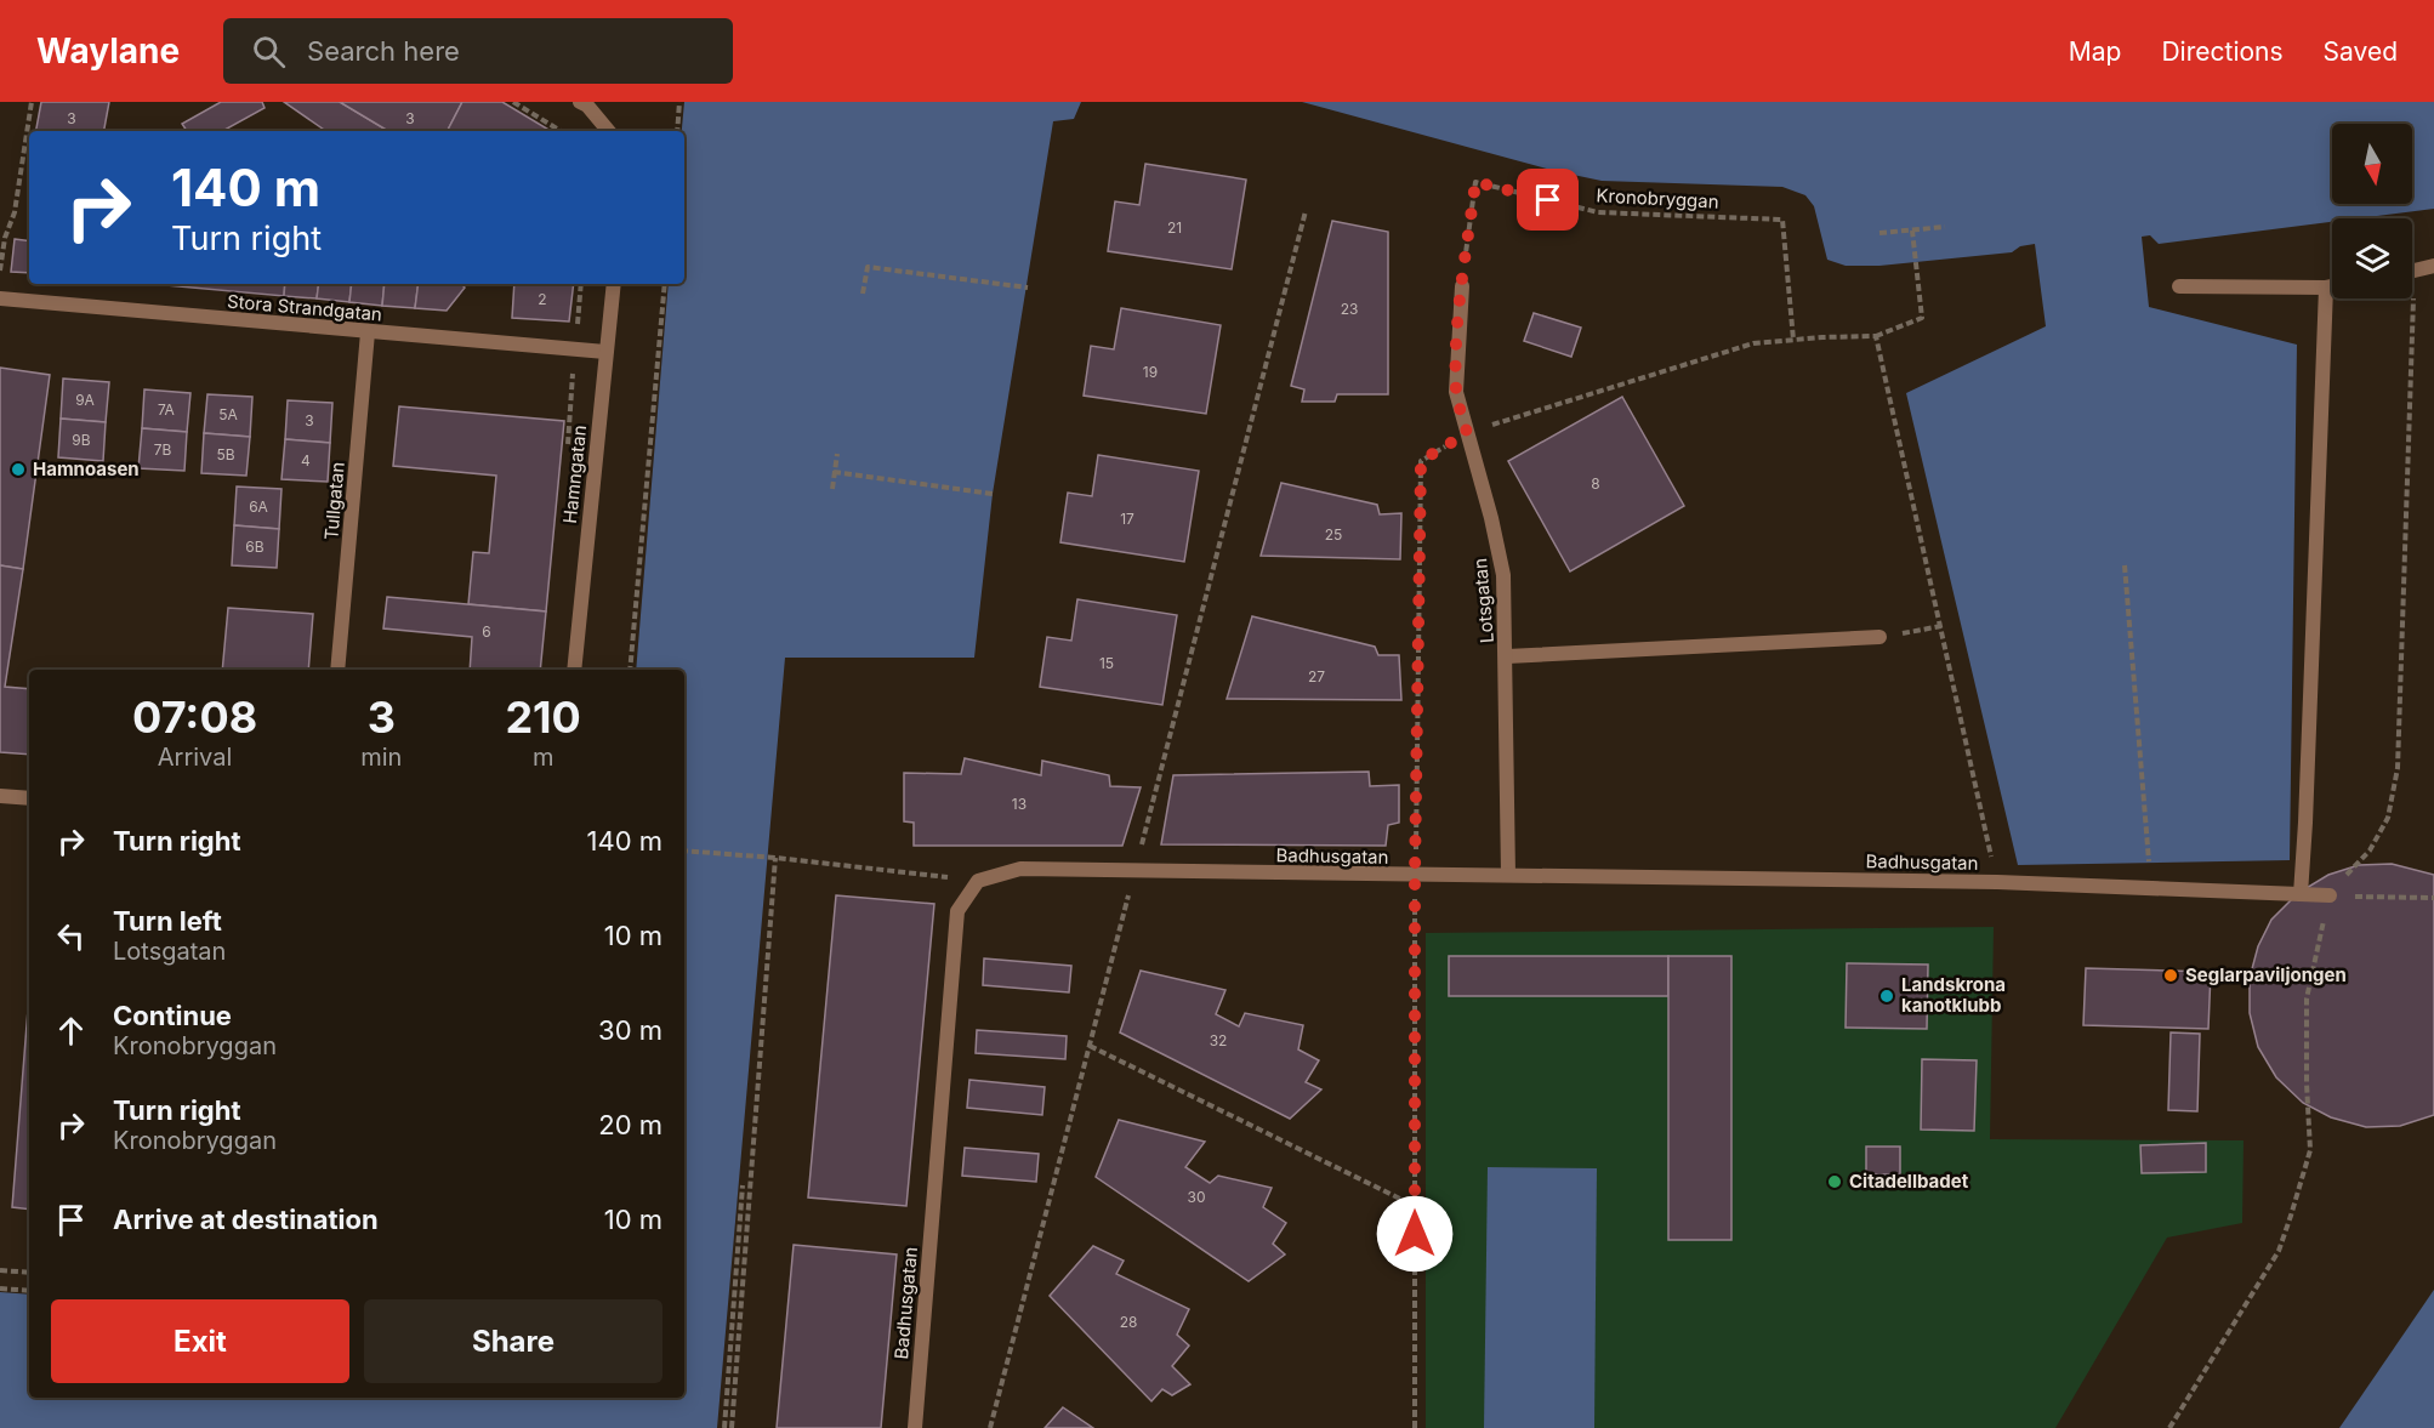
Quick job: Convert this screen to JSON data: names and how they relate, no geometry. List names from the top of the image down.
{
  "streets": {
    "street": [
      "Stora Strandgatan",
      "Hamngatan",
      "Tullgatan",
      "Lotsgatan",
      "Badhusgatan"
    ],
    "path": ["Kronobryggan"]
  },
  "crossings": [
    ["Kronobryggan", "Lotsgatan"],
    ["Stora Strandgatan", "Hamngatan"],
    ["Stora Strandgatan", "Tullgatan"],
    ["Lotsgatan", "Badhusgatan"]
  ],
  "places": [
    "Hamnoasen",
    "Seglarpaviljongen",
    "Landskrona kanotklubb",
    "Citadellbadet"
  ],
  "house_numbers": [
    "3",
    "3",
    "21",
    "2",
    "23",
    "19",
    "9A",
    "7A",
    "5A",
    "3",
    "9B",
    "7B",
    "5B",
    "4",
    "8",
    "6A",
    "17",
    "25",
    "6B",
    "6",
    "15",
    "27",
    "13",
    "32",
    "30",
    "28"
  ],
  "north": "bottom",
  "page": {
    "header": "Waylane",
    "search": "Search here",
    "nav": ["Map", "Directions", "Saved"],
    "turn": ["140 m", "Turn right"],
    "eta": [
      "07:08",
      "Arrival",
      "3",
      "min",
      "210",
      "m"
    ],
    "list": [
      {
        "name": "Turn right",
        "value": "140 m"
      },
      {
        "name": "Turn left",
        "note": "Lotsgatan",
        "value": "10 m"
      },
      {
        "name": "Continue",
        "note": "Kronobryggan",
        "value": "30 m"
      },
      {
        "name": "Turn right",
        "note": "Kronobryggan",
        "value": "20 m"
      },
      {
        "name": "Arrive at destination",
        "value": "10 m"
      }
    ],
    "buttons": ["Exit", "Share"]
  }
}
